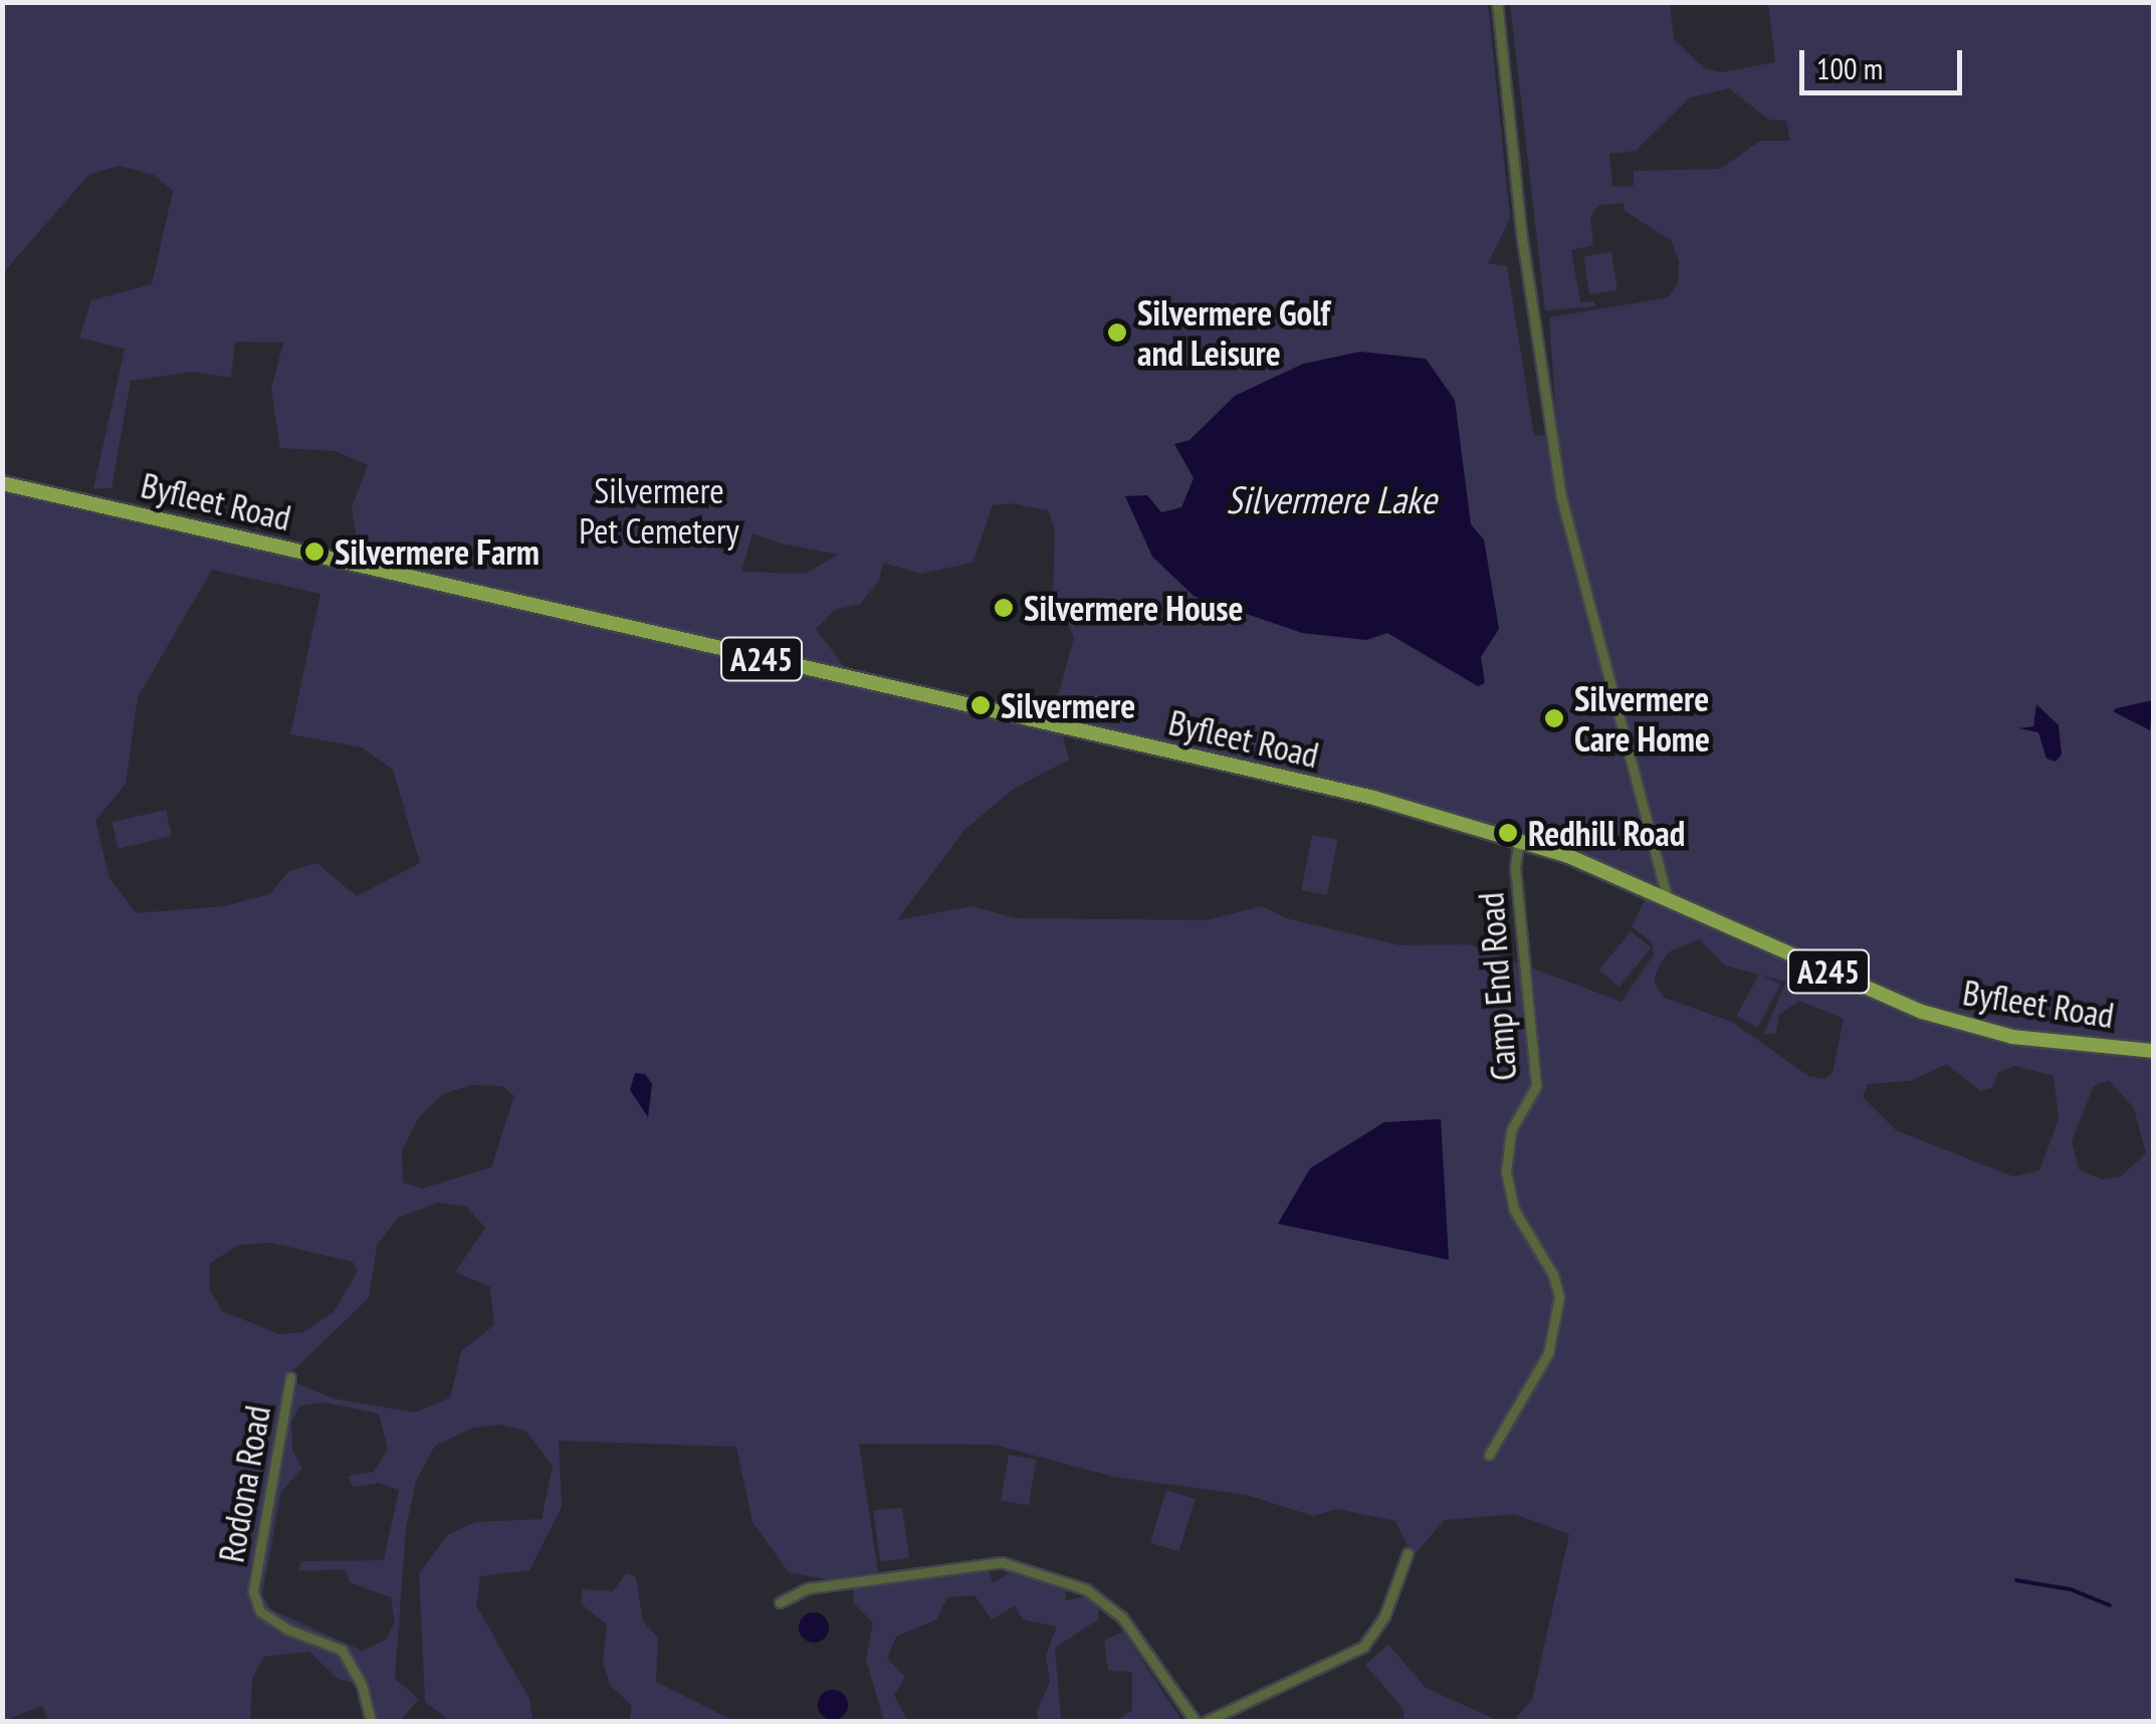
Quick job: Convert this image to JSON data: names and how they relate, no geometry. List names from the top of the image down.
{
  "streets": {
    "main road": ["Byfleet Road", "A245"],
    "street": ["Camp End Road", "Rodona Road"]
  },
  "crossings": [
    ["Byfleet Road", "Camp End Road"]
  ],
  "water": ["Silvermere Lake"],
  "parks": ["Silvermere Pet Cemetery"],
  "places": [
    "Silvermere Golf and Leisure",
    "Silvermere Farm",
    "Silvermere House",
    "Silvermere",
    "Silvermere Care Home",
    "Redhill Road"
  ],
  "scale_bar": "100 m"
}
